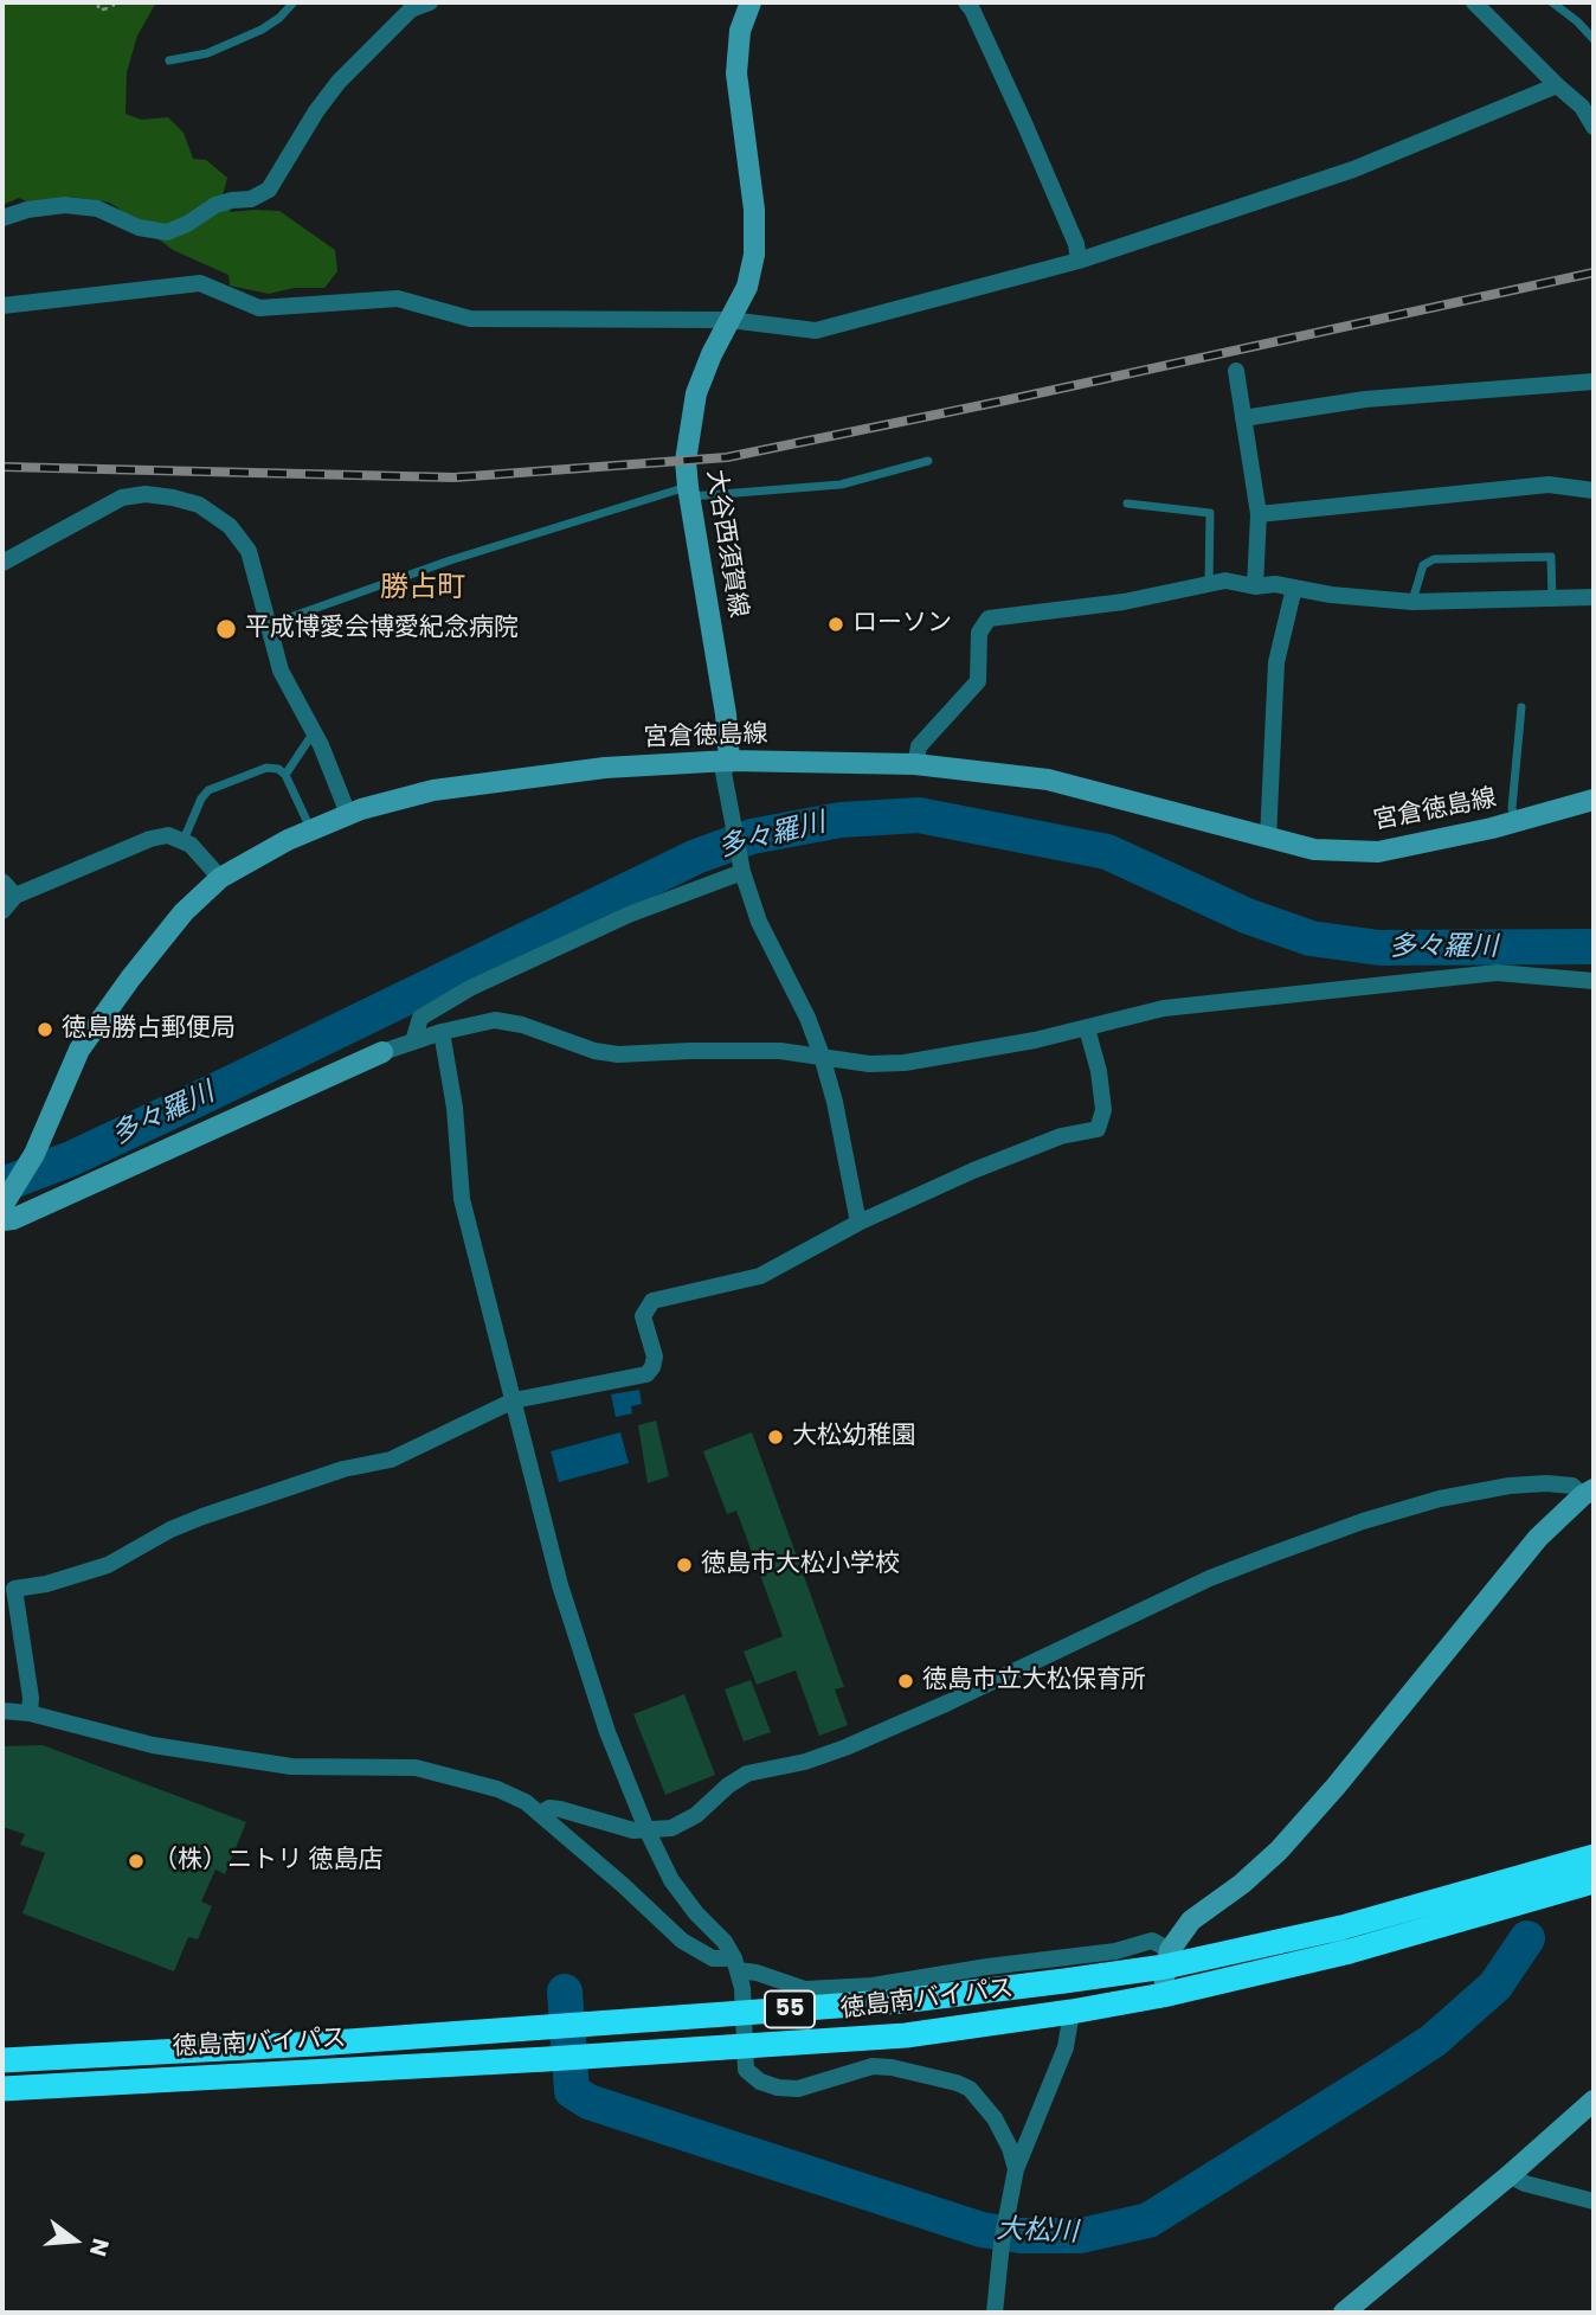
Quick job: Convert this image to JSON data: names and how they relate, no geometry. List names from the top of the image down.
{
  "streets": {
    "highway": ["徳島南バイパス", "55"],
    "main road": ["大谷西須賀線", "宮倉徳島線"]
  },
  "crossings": [
    ["大谷西須賀線", "宮倉徳島線"]
  ],
  "districts": ["勝占町"],
  "water": ["多々羅川", "大松川"],
  "places": [
    "ローソン",
    "平成博愛会博愛紀念病院",
    "徳島勝占郵便局",
    "大松幼稚園",
    "徳島市大松小学校",
    "徳島市立大松保育所",
    "（株）ニトリ 徳島店"
  ],
  "north": "right"
}
